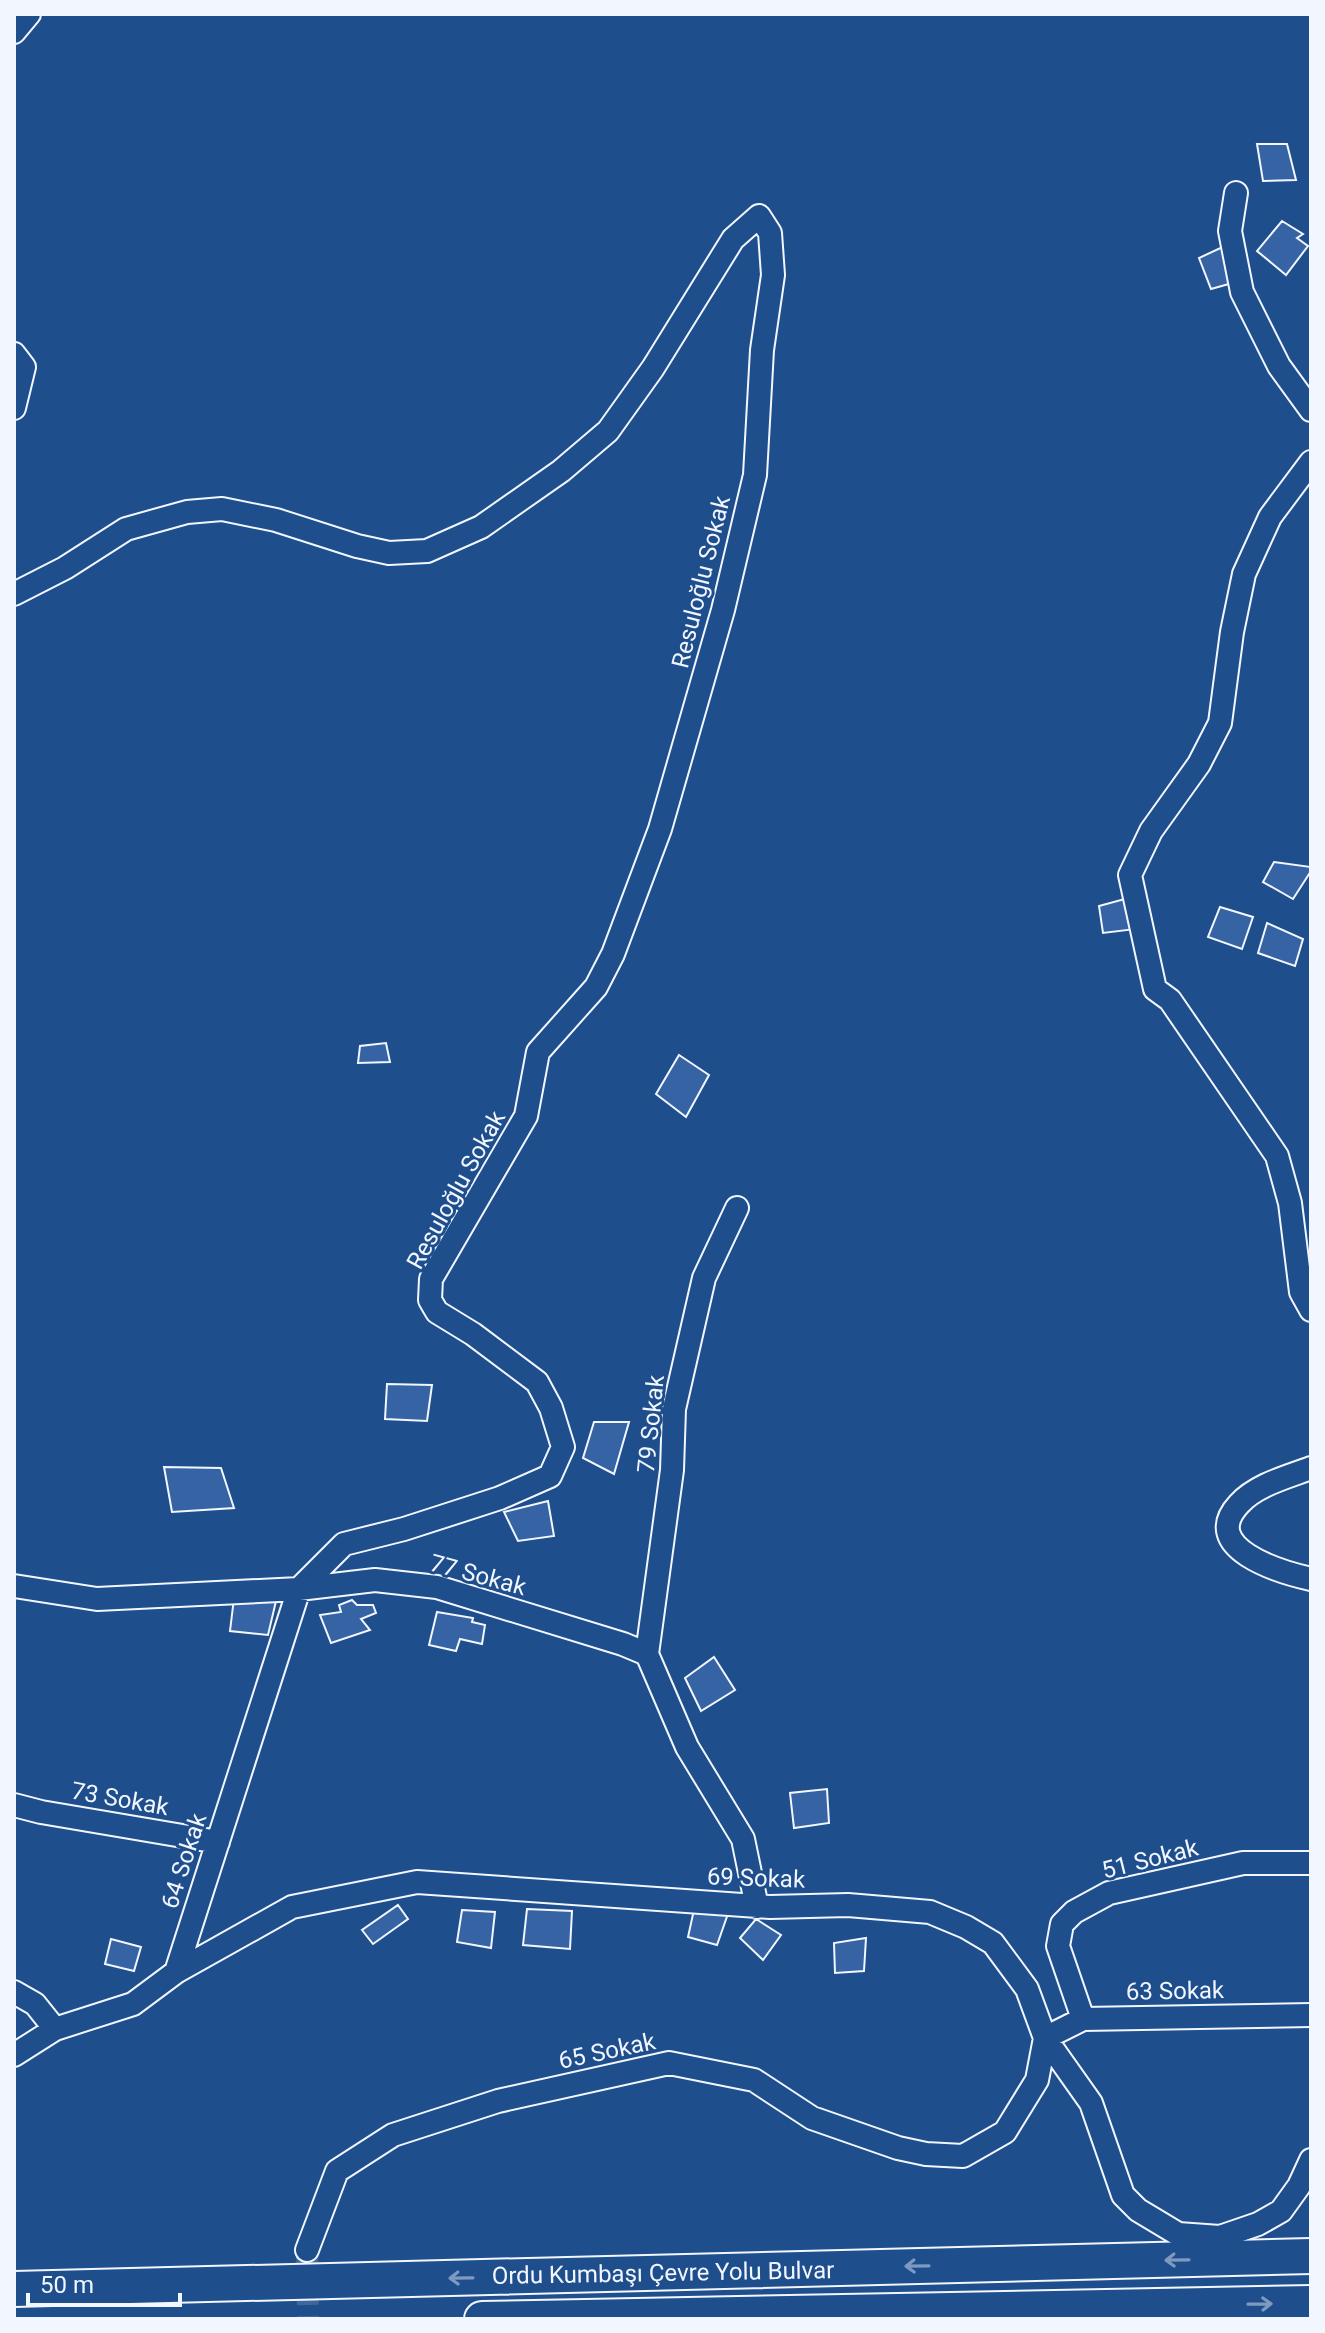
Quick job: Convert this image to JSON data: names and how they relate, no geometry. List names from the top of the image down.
{
  "streets": {
    "highway": ["Ordu Kumbaşı Çevre Yolu Bulvar"],
    "street": [
      "Resuloğlu Sokak",
      "79 Sokak",
      "77 Sokak",
      "73 Sokak",
      "51 Sokak",
      "64 Sokak",
      "69 Sokak",
      "63 Sokak",
      "65 Sokak"
    ]
  },
  "crossings": [
    ["Resuloğlu Sokak", "77 Sokak"],
    ["Resuloğlu Sokak", "64 Sokak"],
    ["79 Sokak", "77 Sokak"],
    ["77 Sokak", "64 Sokak"],
    ["73 Sokak", "64 Sokak"],
    ["51 Sokak", "63 Sokak"],
    ["64 Sokak", "69 Sokak"],
    ["69 Sokak", "63 Sokak"],
    ["69 Sokak", "65 Sokak"],
    ["63 Sokak", "65 Sokak"]
  ],
  "scale_bar": "50 m"
}
